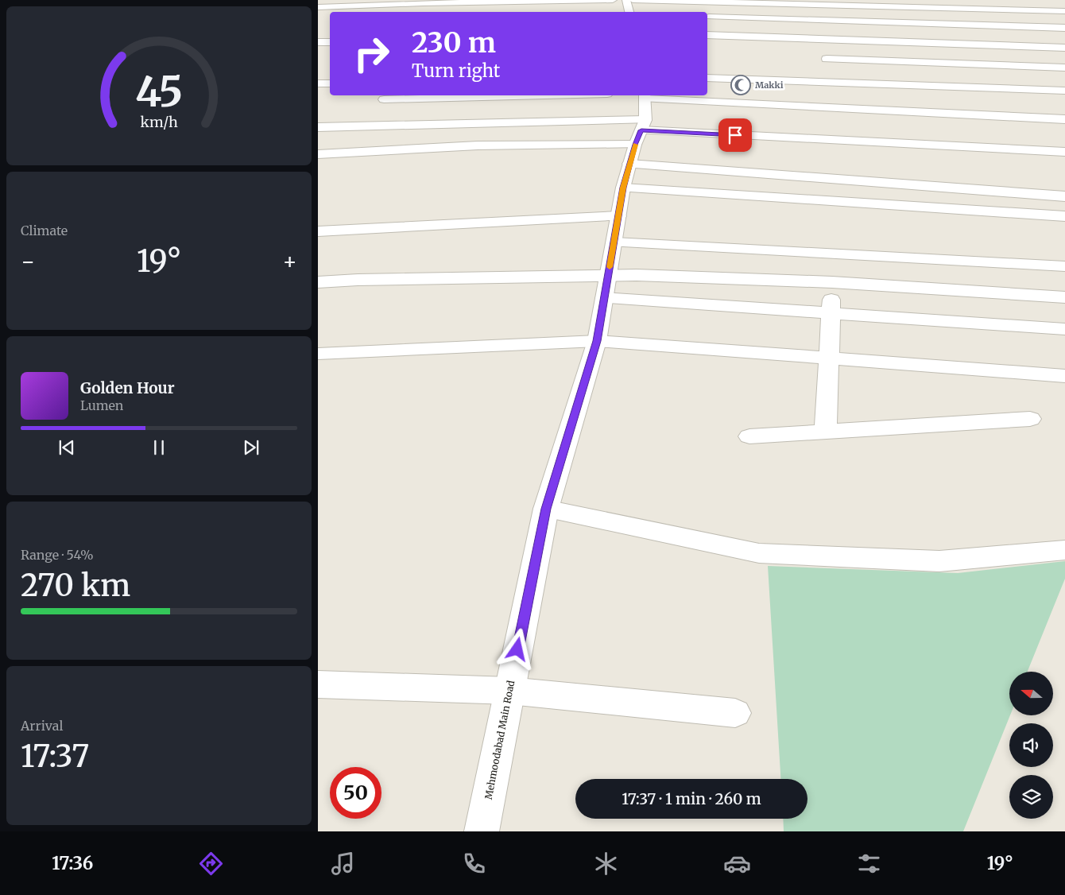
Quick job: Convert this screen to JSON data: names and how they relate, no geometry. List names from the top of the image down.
{
  "streets": {
    "street": ["Mehmoodabad Main Road"]
  },
  "places": {
    "mosque": ["Makki"]
  },
  "north": "left",
  "page": {
    "turn": ["230 m", "Turn right"],
    "tile": [
      "Climate",
      ["Range · 54%", "270 km"],
      ["Arrival", "17:37"]
    ],
    "heat": ["−", "19°", "+"],
    "song": ["Golden Hour", "Lumen"],
    "limit": "50",
    "trip": "17:37 · 1 min · 260 m",
    "tabs": ["17:36", "19°"],
    "gauge": ["45", "km/h"]
  }
}
